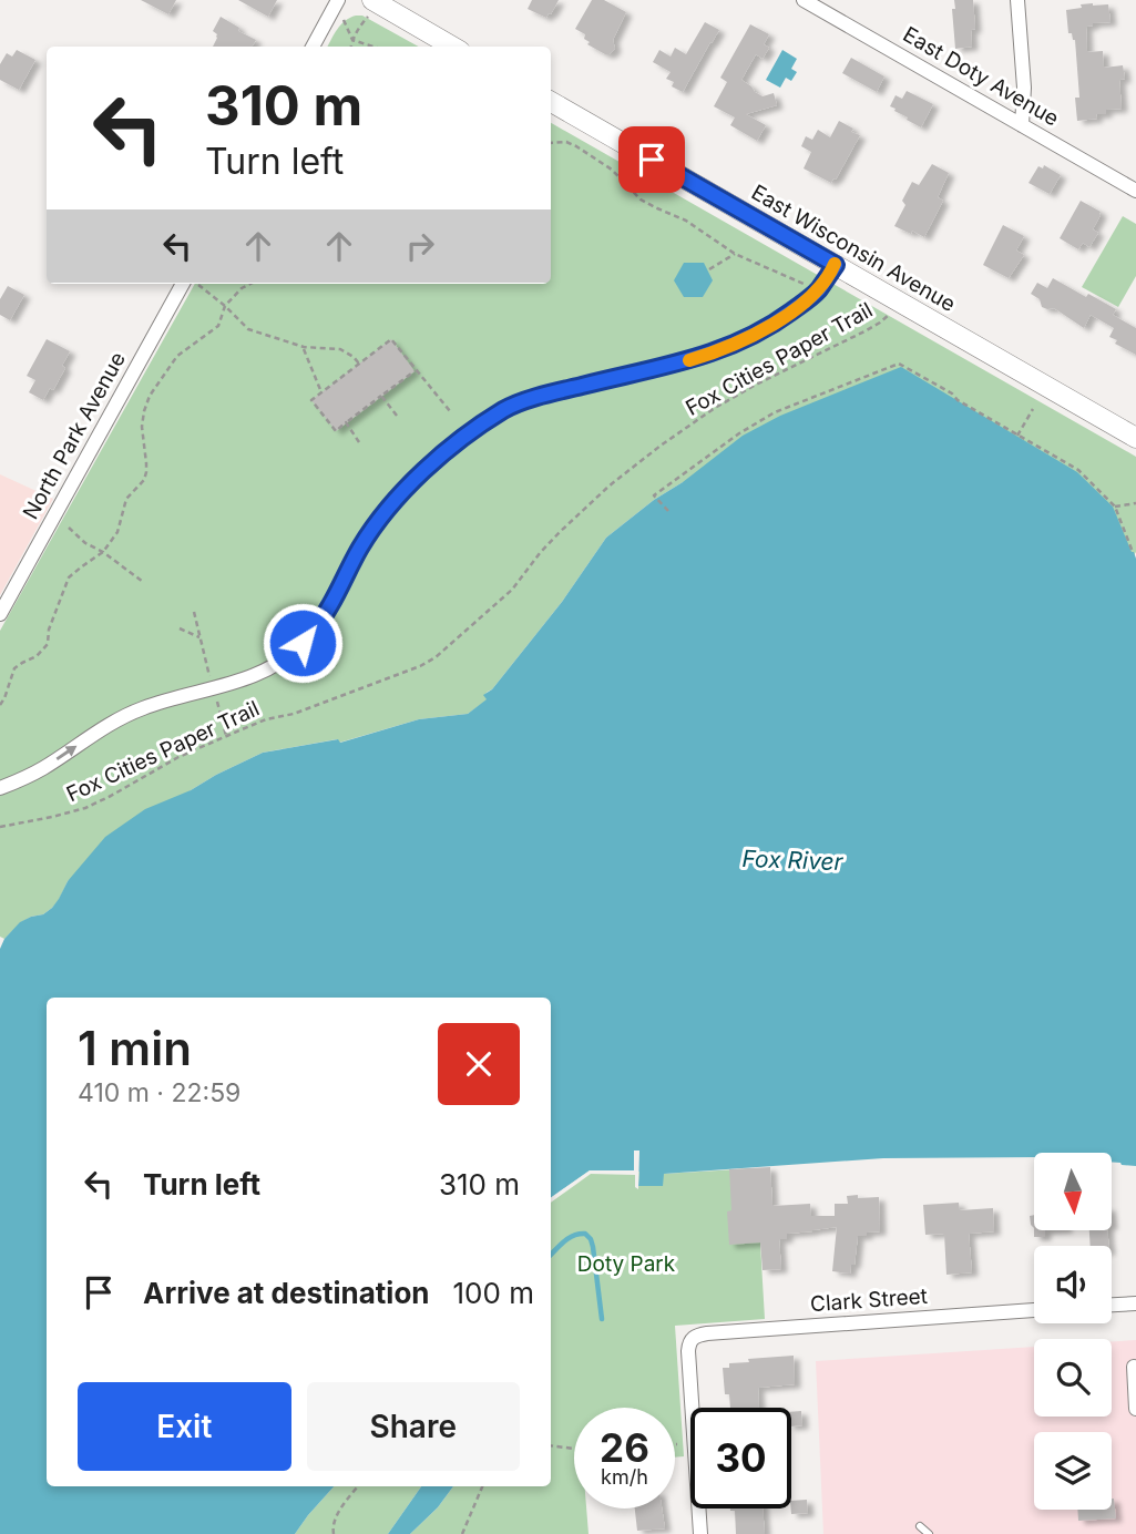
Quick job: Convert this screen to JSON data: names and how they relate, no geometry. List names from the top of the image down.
{
  "streets": {
    "main road": ["East Wisconsin Avenue"],
    "street": ["East Doty Avenue", "North Park Avenue", "Clark Street"],
    "path": ["Fox Cities Paper Trail"]
  },
  "crossings": [
    ["East Wisconsin Avenue", "Fox Cities Paper Trail"]
  ],
  "water": ["Fox River"],
  "parks": ["Doty Park"],
  "north": "bottom",
  "page": {
    "turn": ["310 m", "Turn left"],
    "heading": ["1 min", "410 m · 22:59"],
    "list": [
      {
        "name": "Turn left",
        "value": "310 m"
      },
      {
        "name": "Arrive at destination",
        "value": "100 m"
      }
    ],
    "buttons": ["Exit", "Share"],
    "speed": "26 km/h",
    "limit": "30"
  }
}
